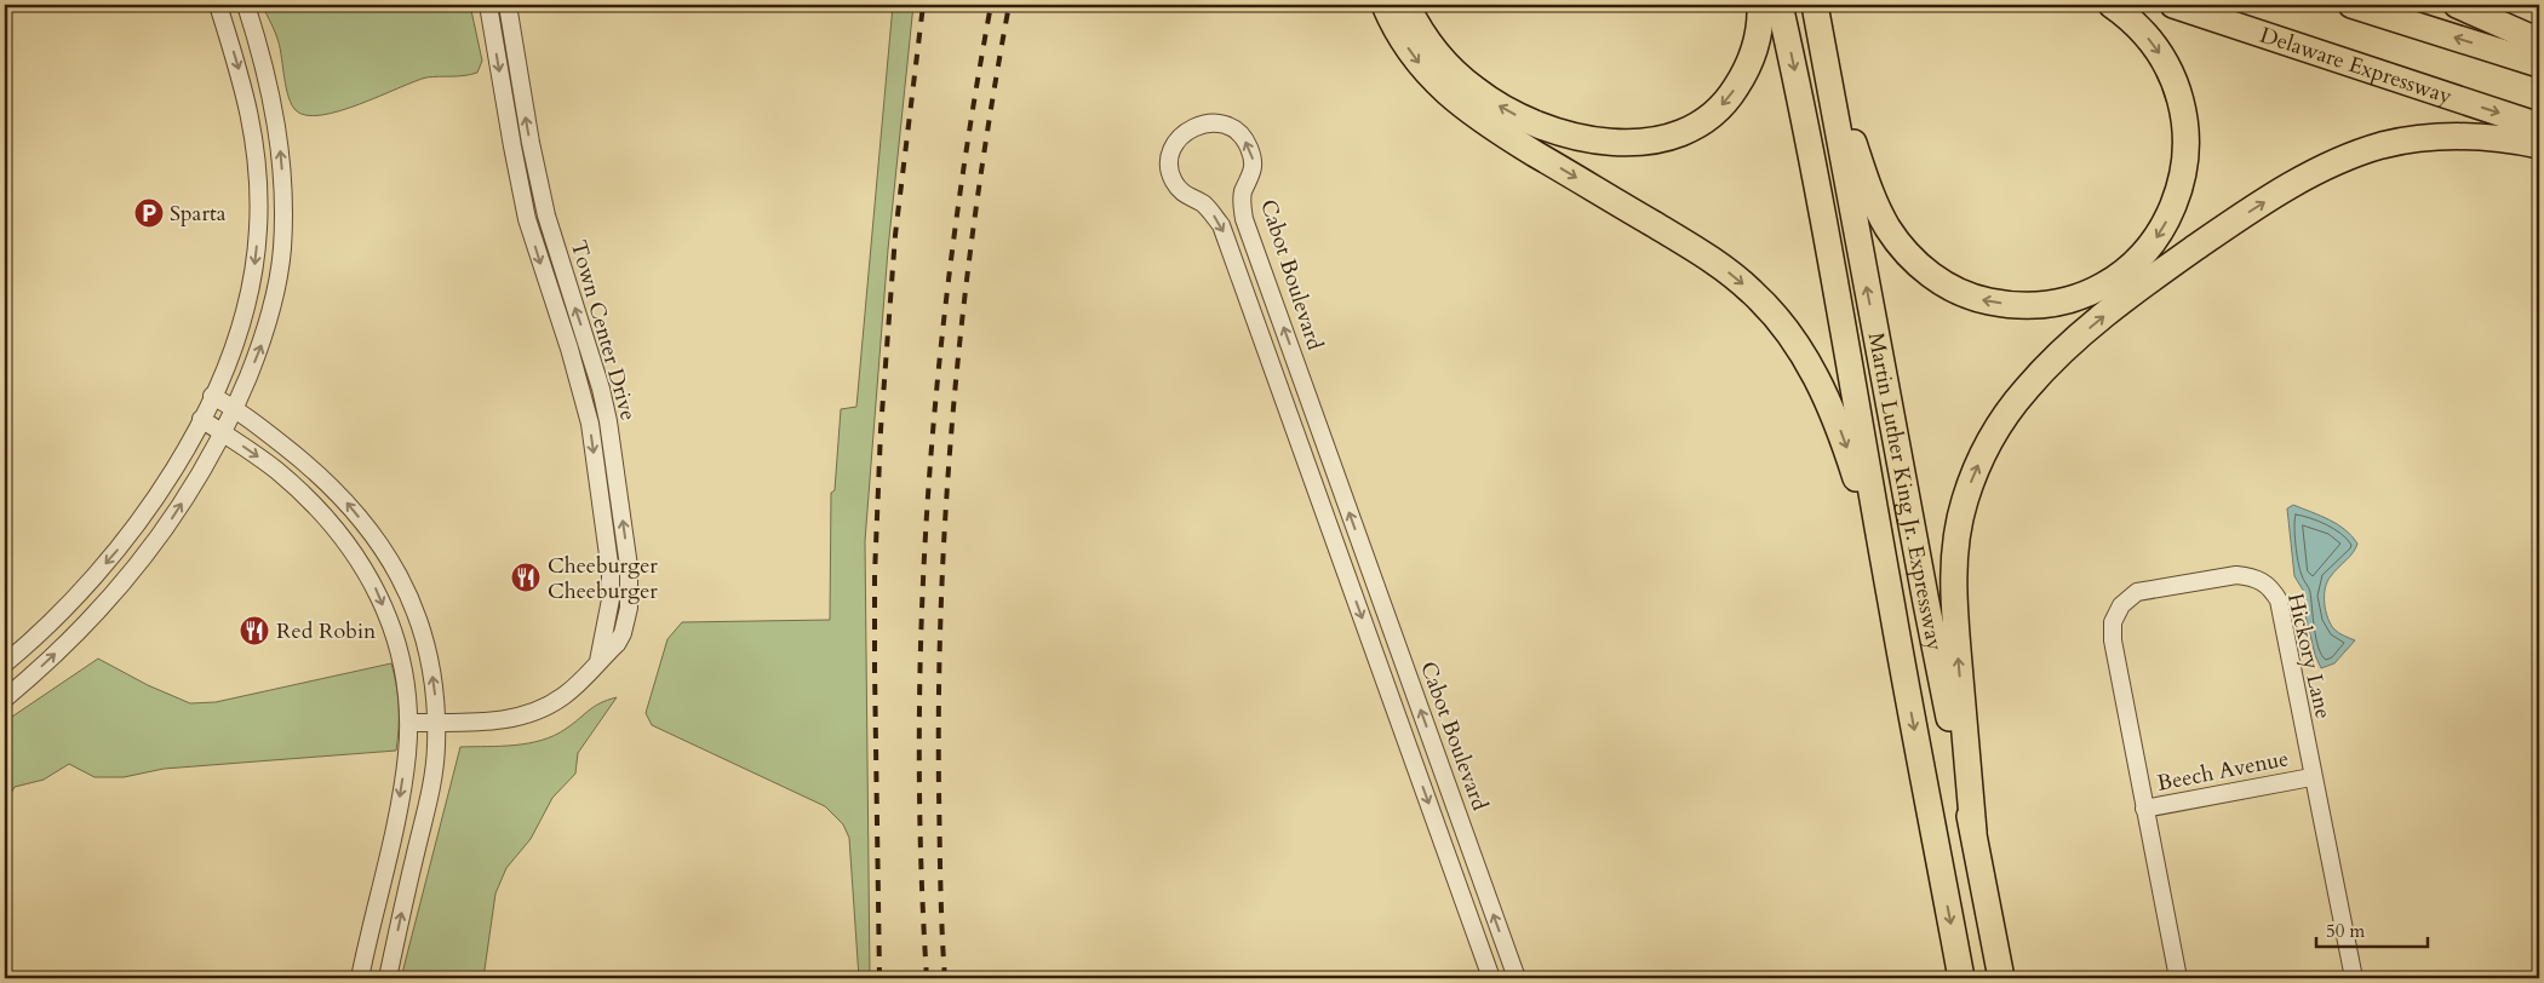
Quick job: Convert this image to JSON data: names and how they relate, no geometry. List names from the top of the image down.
{
  "streets": {
    "highway": ["Delaware Expressway", "Martin Luther King Jr. Expressway"],
    "street": [
      "Cabot Boulevard",
      "Town Center Drive",
      "Hickory Lane",
      "Beech Avenue"
    ]
  },
  "crossings": [
    ["Hickory Lane", "Beech Avenue"]
  ],
  "places": {
    "parking": ["Sparta"],
    "restaurant": ["Cheeburger Cheeburger", "Red Robin"]
  },
  "scale_bar": "50 m"
}
